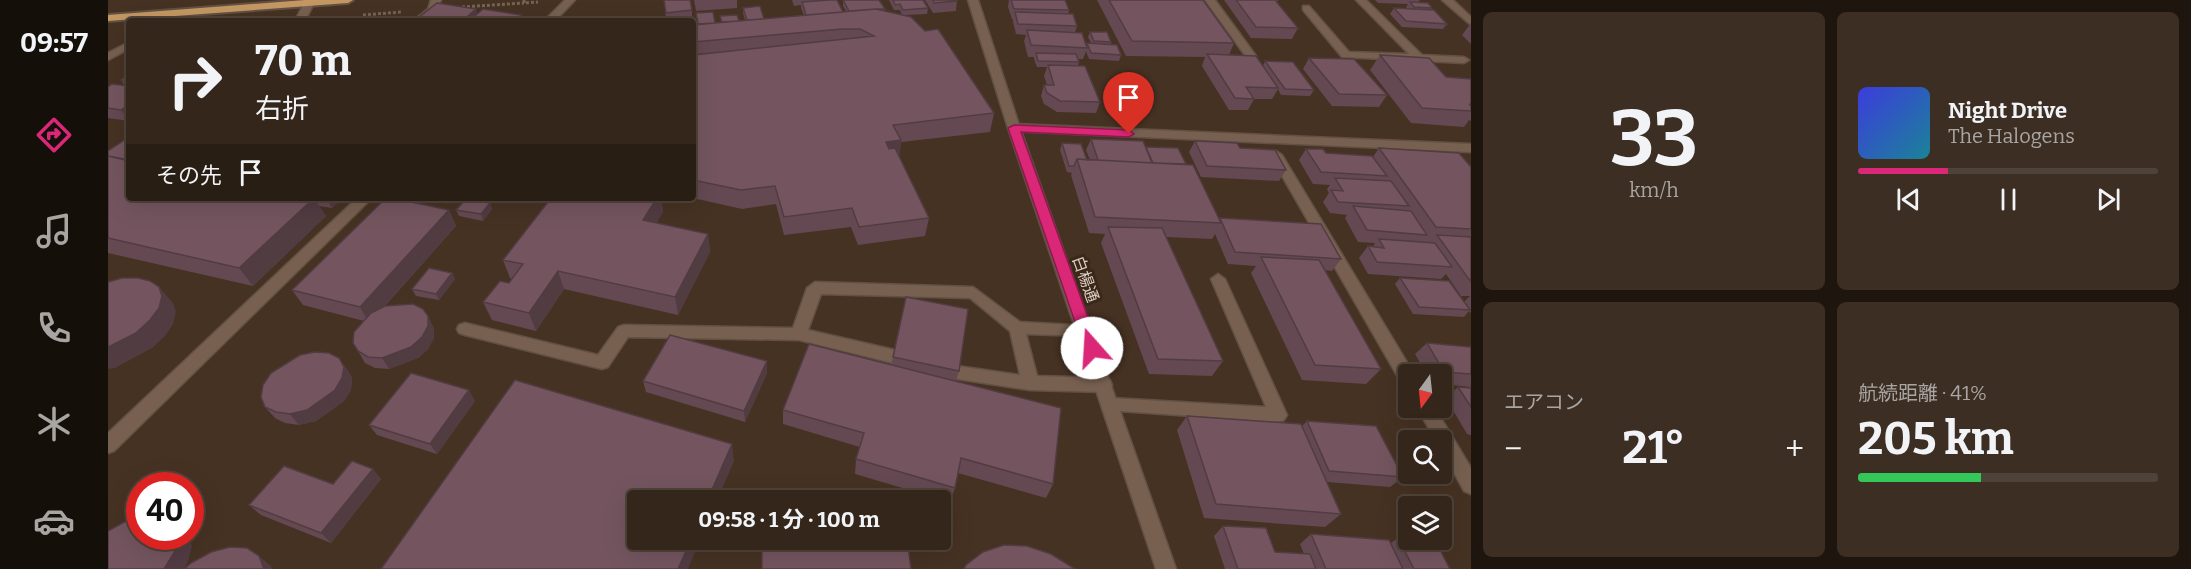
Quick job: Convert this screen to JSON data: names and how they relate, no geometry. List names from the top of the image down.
{
  "streets": {
    "street": ["白楊通"]
  },
  "north": "bottom",
  "page": {
    "tabs": "09:57",
    "tile": [
      ["33", "km/h"],
      "エアコン",
      ["航続距離 · 41%", "205 km"]
    ],
    "turn": ["70 m", "右折"],
    "song": ["Night Drive", "The Halogens"],
    "then": "その先",
    "heat": ["−", "21°", "+"],
    "limit": "40",
    "trip": "09:58 · 1 分 · 100 m"
  }
}
